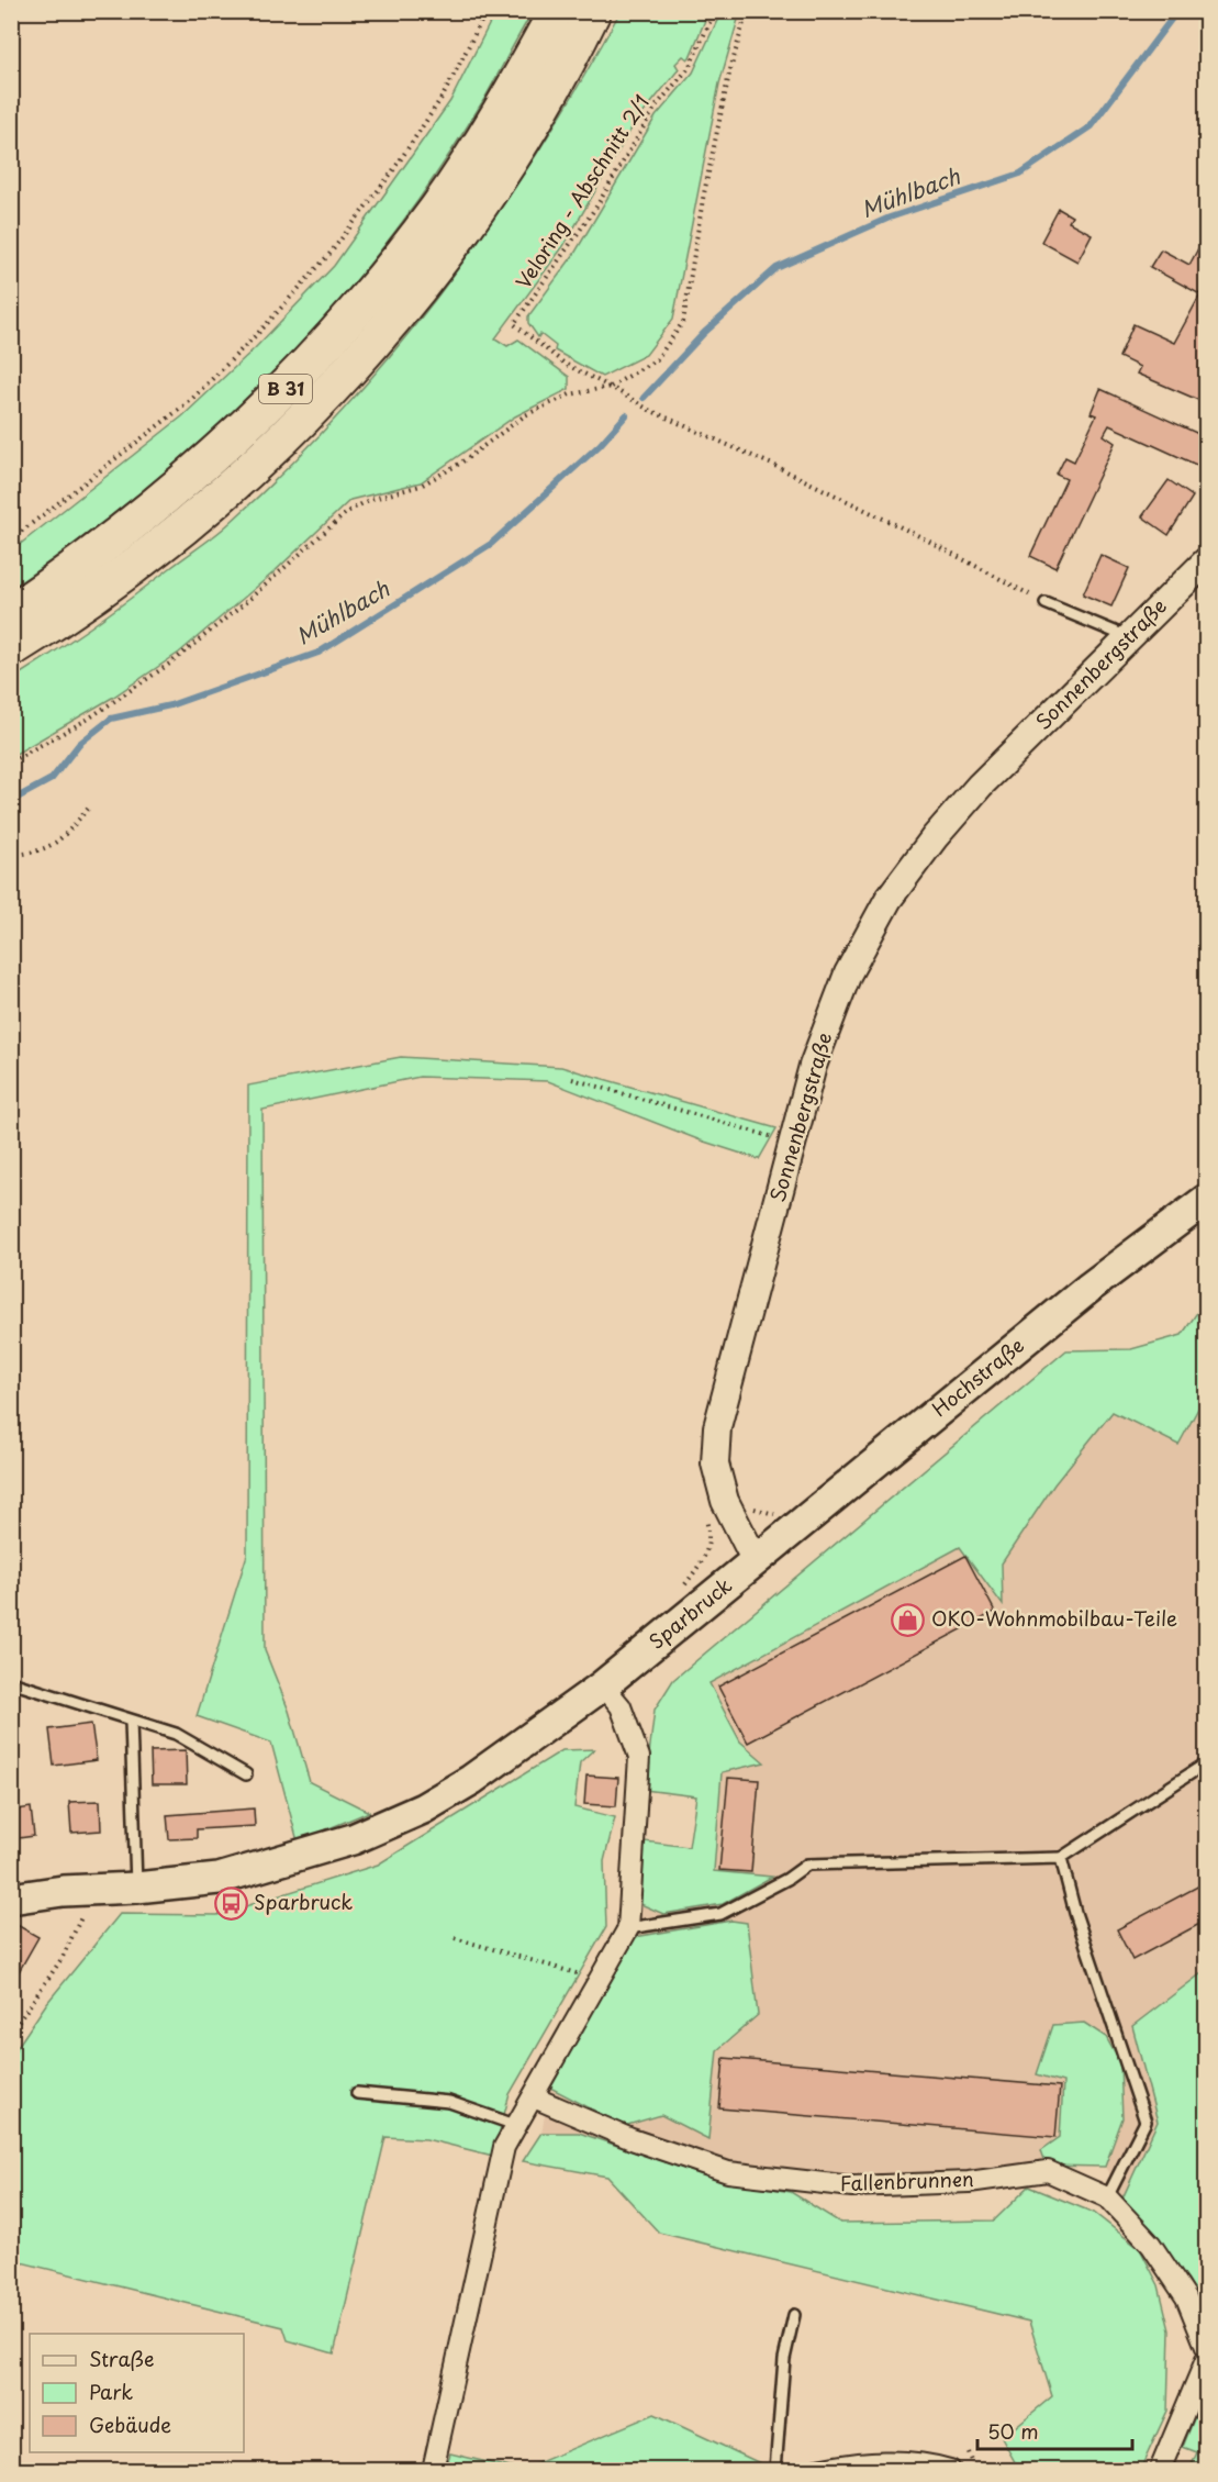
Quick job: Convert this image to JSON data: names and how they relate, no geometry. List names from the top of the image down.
{
  "streets": {
    "highway": ["B 31"],
    "main road": ["Hochstraße", "Sparbruck"],
    "street": ["Sonnenbergstraße", "Fallenbrunnen"],
    "path": ["Veloring - Abschnitt 2/1"]
  },
  "crossings": [
    ["Sonnenbergstraße", "Hochstraße"],
    ["Sonnenbergstraße", "Sparbruck"],
    ["Hochstraße", "Sparbruck"]
  ],
  "water": ["Mühlbach"],
  "places": {
    "shop": ["OKO-Wohnmobilbau-Teile"],
    "bus stop": ["Sparbruck"]
  },
  "legend": ["Straße", "Park", "Gebäude"],
  "scale_bar": "50 m"
}
